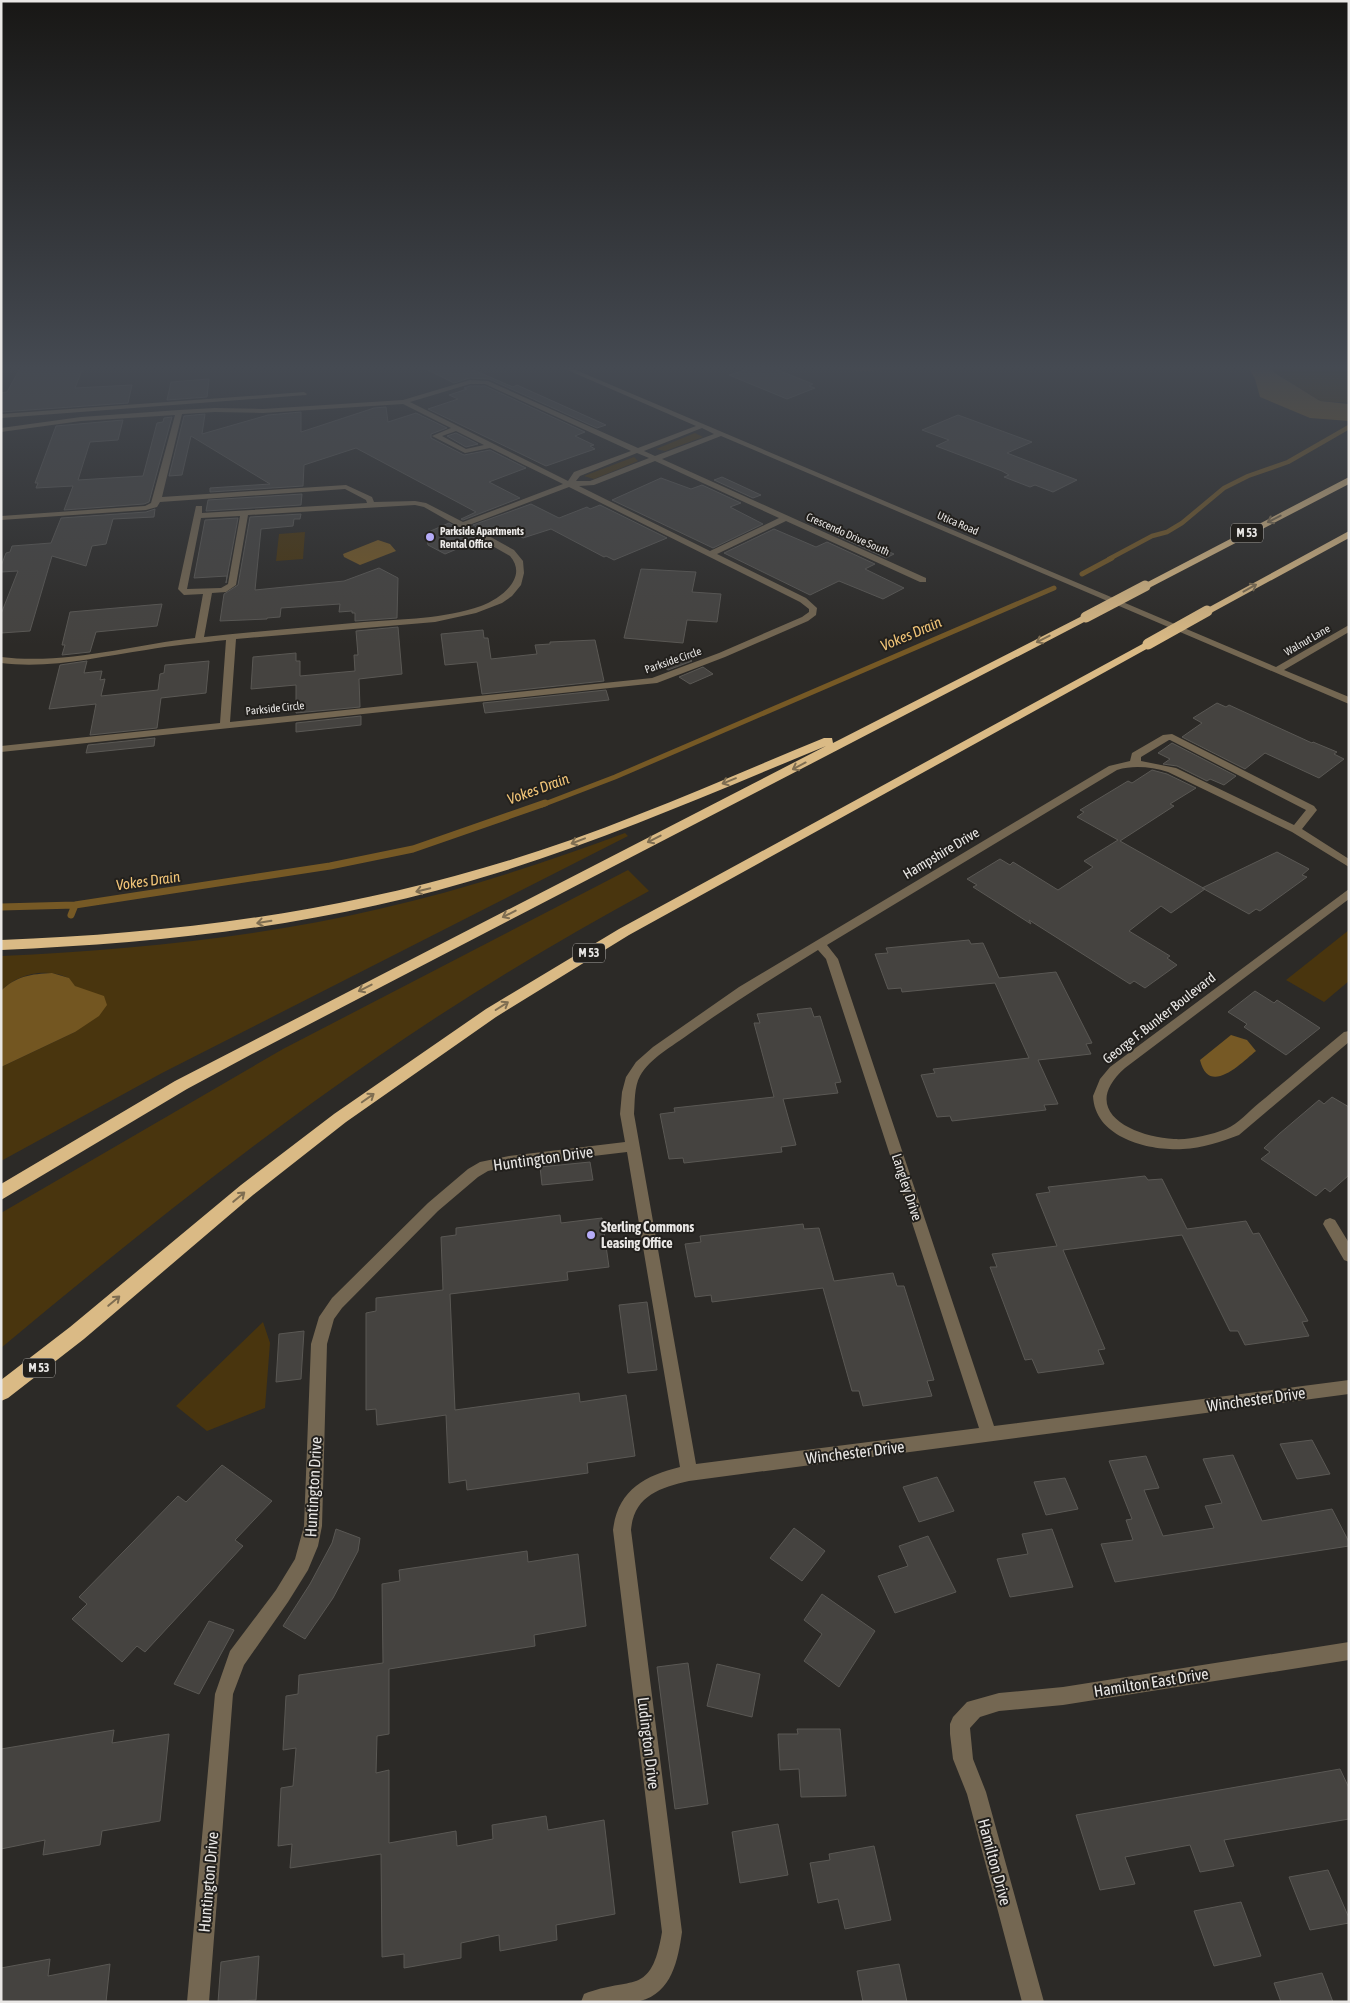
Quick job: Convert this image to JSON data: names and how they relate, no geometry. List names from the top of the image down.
{
  "streets": {
    "highway": ["M 53"],
    "street": [
      "Utica Road",
      "Crescendo Drive South",
      "Walnut Lane",
      "Parkside Circle",
      "Hampshire Drive",
      "George F. Bunker Boulevard",
      "Huntington Drive",
      "Langley Drive",
      "Winchester Drive",
      "Hamilton East Drive",
      "Ludington Drive",
      "Hamilton Drive"
    ]
  },
  "crossings": [
    ["Utica Road", "Walnut Lane"],
    ["Hampshire Drive", "Huntington Drive"],
    ["Hampshire Drive", "Langley Drive"],
    ["Langley Drive", "Winchester Drive"],
    ["Winchester Drive", "Ludington Drive"],
    ["Hamilton East Drive", "Hamilton Drive"]
  ],
  "water": ["Vokes Drain"],
  "places": ["Parkside Apartments Rental Office", "Sterling Commons Leasing Office"]
}
